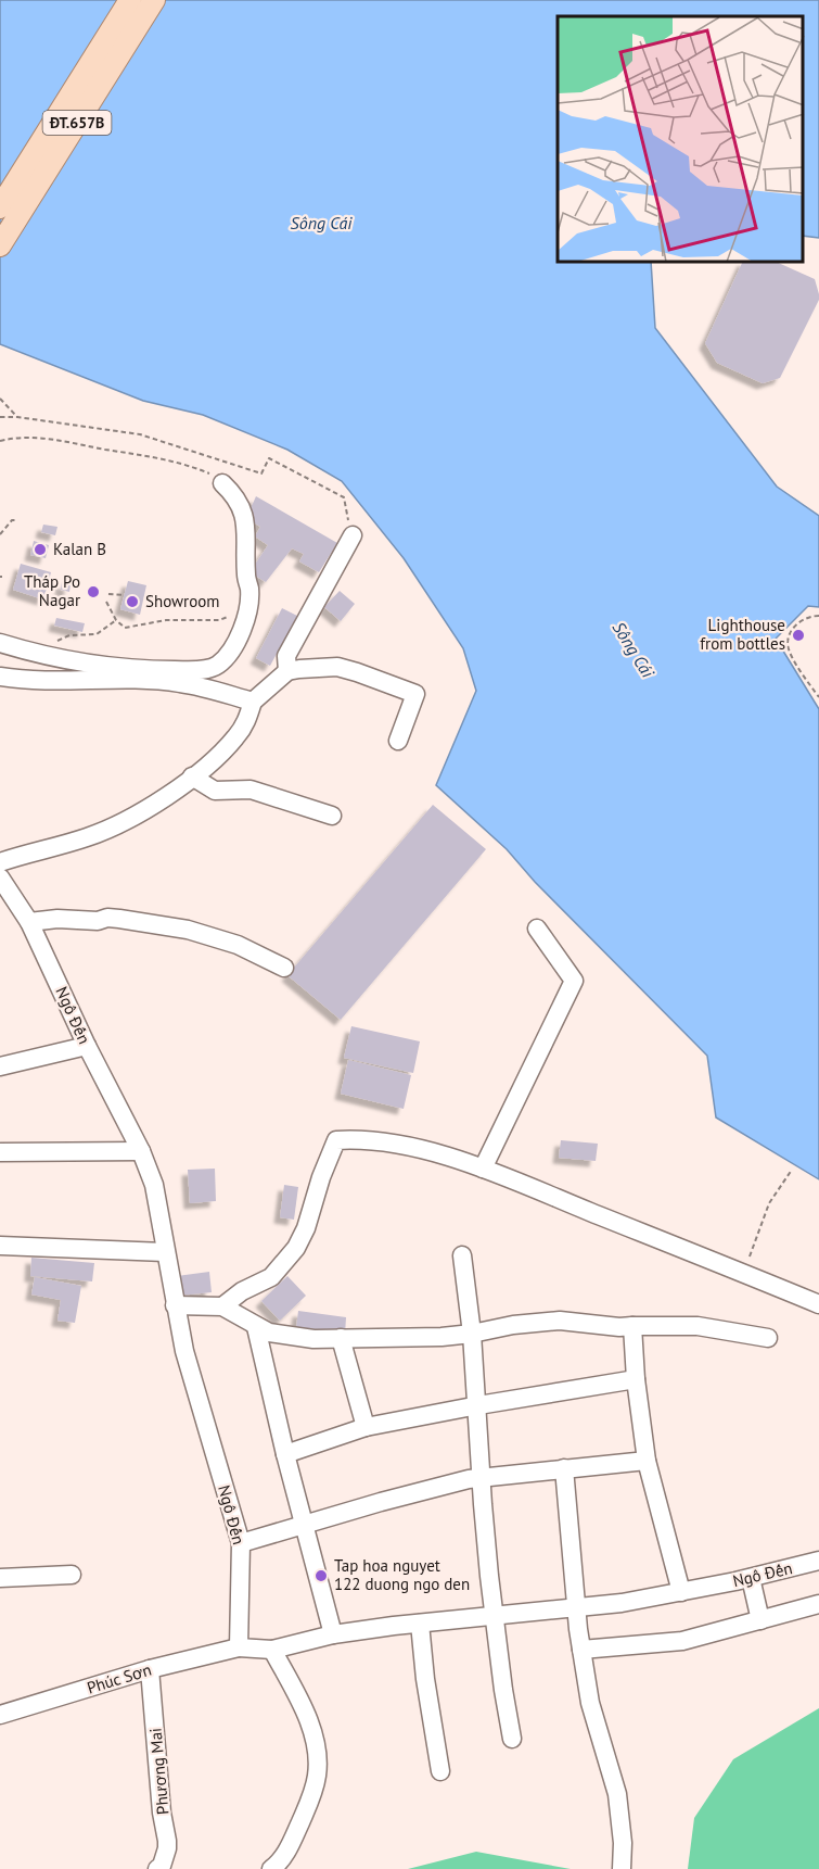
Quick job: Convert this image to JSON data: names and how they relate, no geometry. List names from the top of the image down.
{
  "streets": {
    "main road": ["ĐT.657B"],
    "street": ["Ngô Đến", "Phúc Sơn", "Phương Mai"]
  },
  "crossings": [
    ["Ngô Đến", "Phúc Sơn"],
    ["Phúc Sơn", "Phương Mai"]
  ],
  "water": ["Sông Cái"],
  "places": [
    "Kalan B",
    "Tháp Po Nagar",
    "Showroom",
    "Lighthouse from bottles",
    "Tap hoa nguyet 122 duong ngo den"
  ]
}
